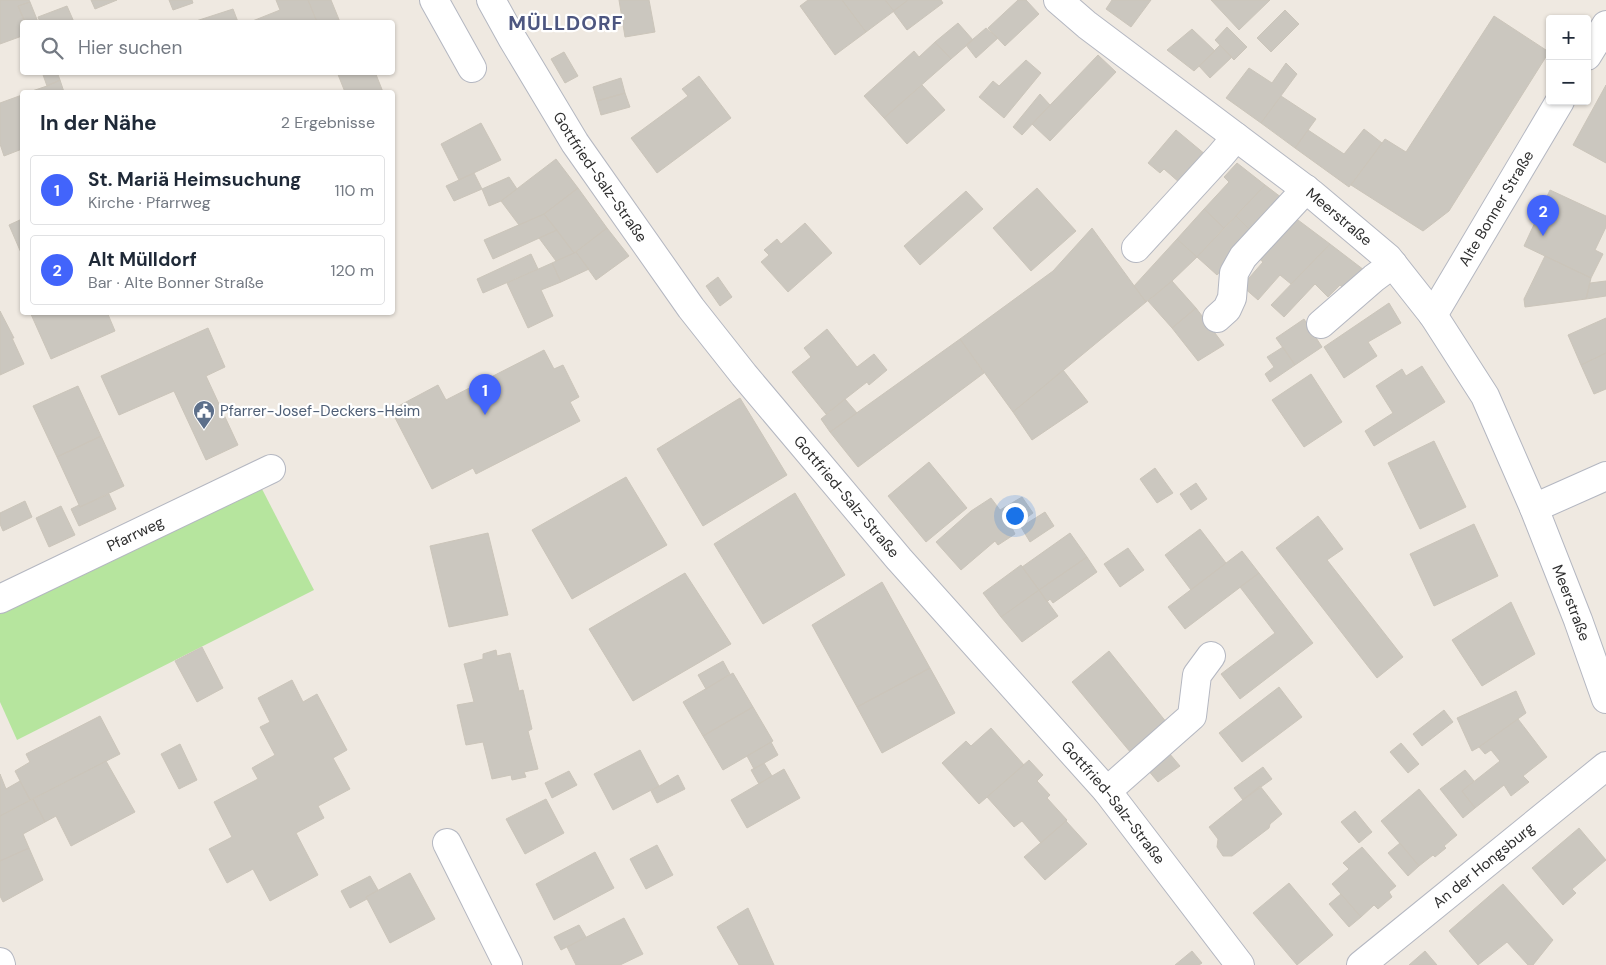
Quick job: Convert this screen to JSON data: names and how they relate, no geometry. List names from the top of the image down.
{
  "streets": {
    "street": [
      "Gottfried-Salz-Straße",
      "Alte Bonner Straße",
      "Meerstraße",
      "Pfarrweg",
      "An der Hongsburg"
    ]
  },
  "crossings": [
    ["Alte Bonner Straße", "Meerstraße"]
  ],
  "districts": ["MÜLLDORF"],
  "places": {
    "public building": ["Pfarrer-Josef-Deckers-Heim"]
  },
  "page": {
    "map_buttons": ["+", "−"],
    "search": "Hier suchen",
    "heading": ["In der Nähe", "2 Ergebnisse"],
    "list": [
      {
        "mark": "1",
        "name": "St. Mariä Heimsuchung",
        "note": "Kirche · Pfarrweg",
        "value": "110 m"
      },
      {
        "mark": "2",
        "name": "Alt Mülldorf",
        "note": "Bar · Alte Bonner Straße",
        "value": "120 m"
      }
    ],
    "pins": ["2", "1"]
  }
}
